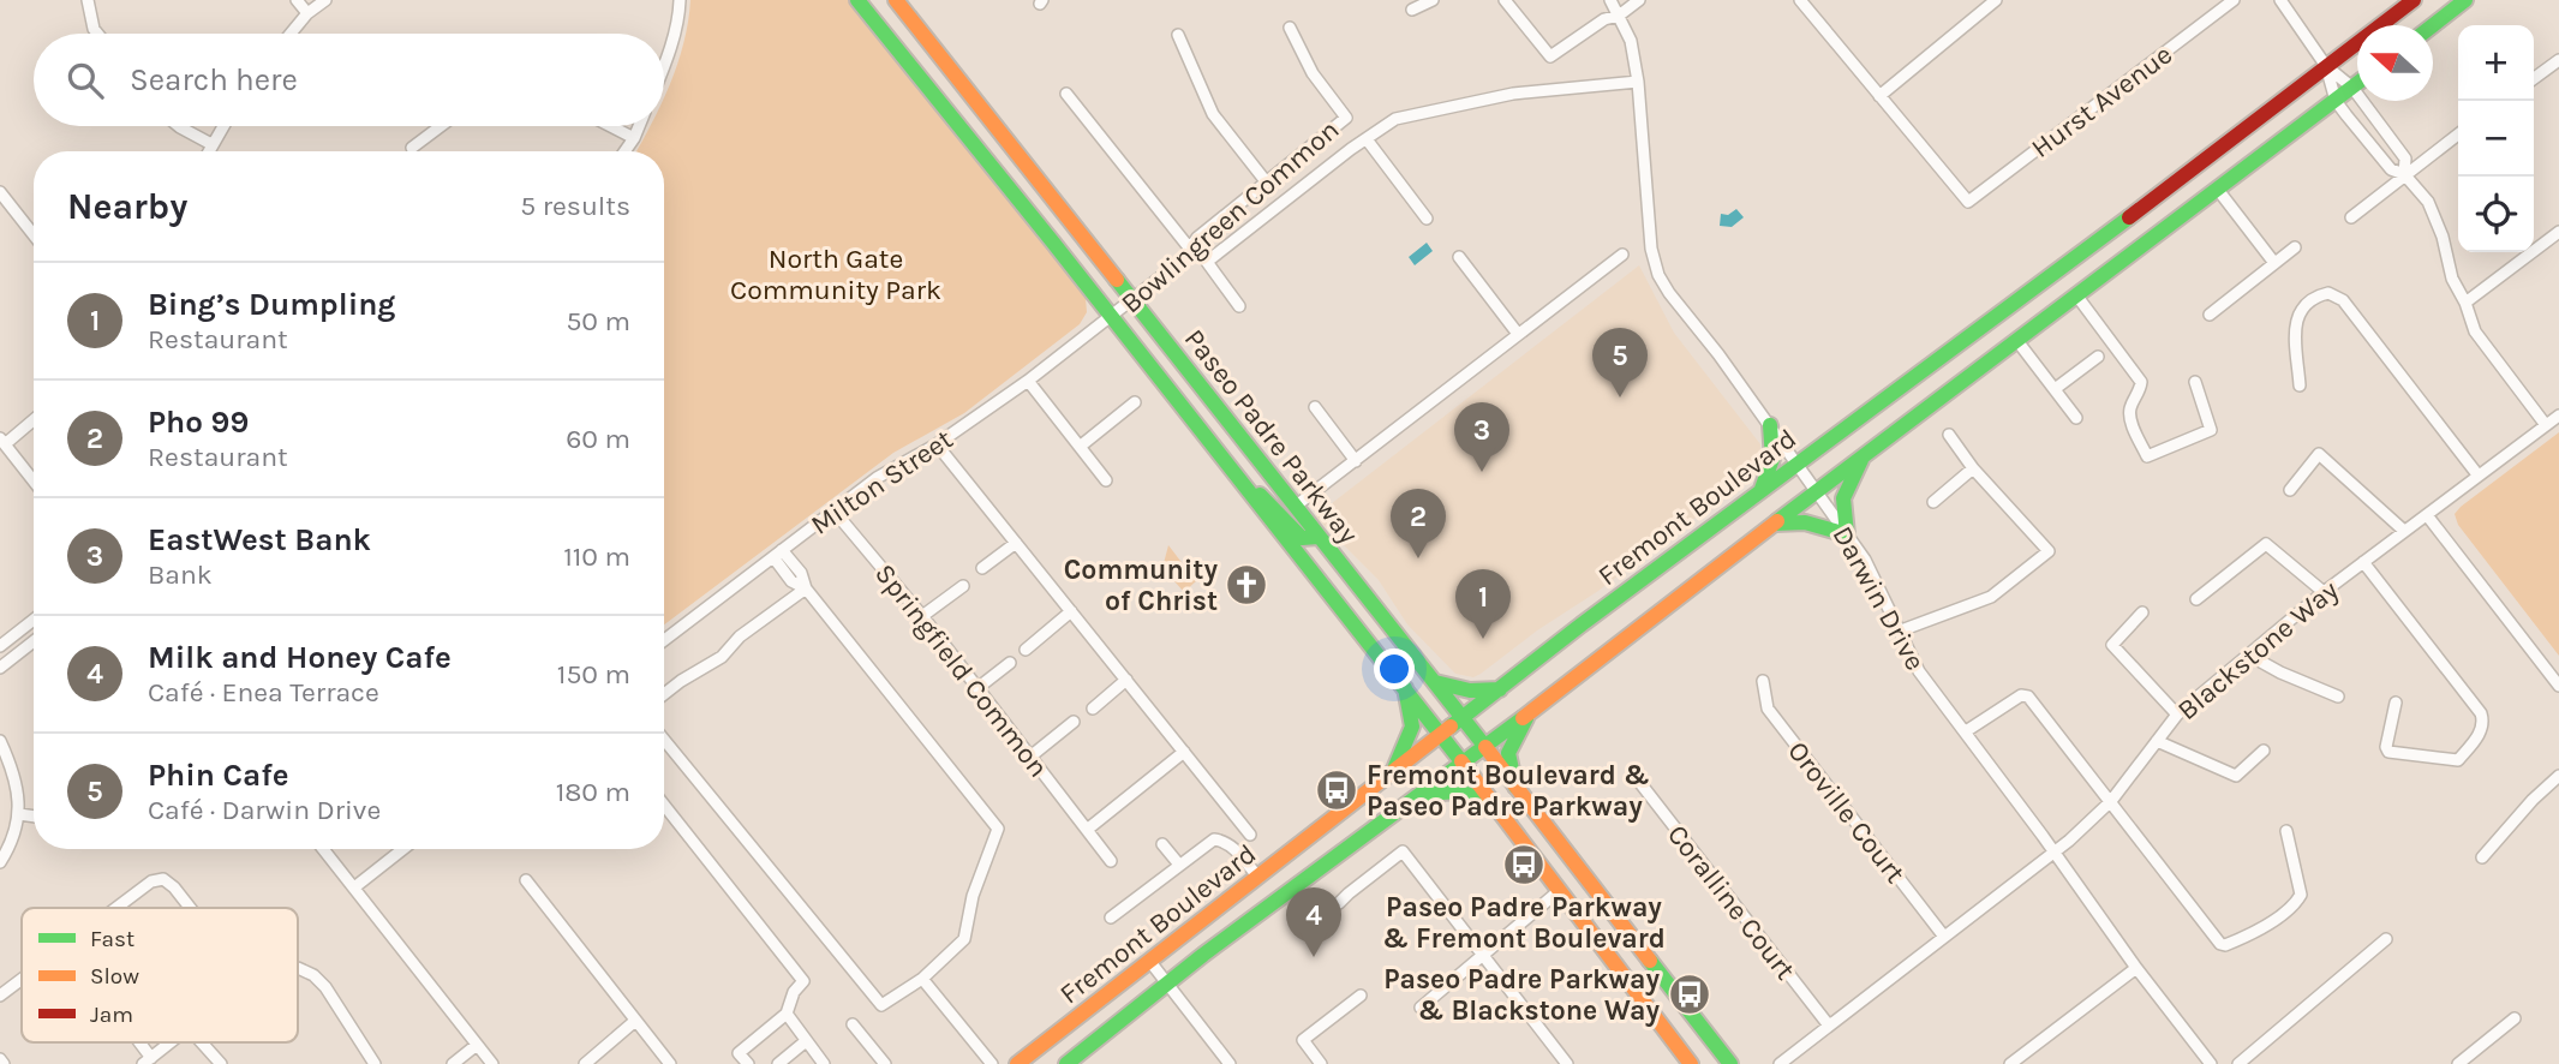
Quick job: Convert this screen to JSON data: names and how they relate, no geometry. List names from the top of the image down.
{
  "streets": {
    "main road": ["Paseo Padre Parkway", "Fremont Boulevard"],
    "street": [
      "Hurst Avenue",
      "Bowlingreen Common",
      "Milton Street",
      "Darwin Drive",
      "Blackstone Way",
      "Springfield Common",
      "Oroville Court",
      "Coralline Court"
    ]
  },
  "crossings": [
    ["Bowlingreen Common", "Paseo Padre Parkway"],
    ["Bowlingreen Common", "Milton Street"],
    ["Paseo Padre Parkway", "Milton Street"],
    ["Paseo Padre Parkway", "Fremont Boulevard"],
    ["Milton Street", "Springfield Common"],
    ["Fremont Boulevard", "Darwin Drive"],
    ["Darwin Drive", "Blackstone Way"],
    ["Blackstone Way", "Oroville Court"],
    ["Blackstone Way", "Coralline Court"]
  ],
  "parks": ["North Gate Community Park"],
  "places": {
    "church": ["Community of Christ"],
    "bus stop": ["Fremont Boulevard & Paseo Padre Parkway", "Paseo Padre Parkway & Fremont Boulevard", "Paseo Padre Parkway & Blackstone Way"]
  },
  "legend": ["Fast", "Slow", "Jam"],
  "north": "left",
  "page": {
    "map_buttons": ["+", "−"],
    "search": "Search here",
    "heading": ["Nearby", "5 results"],
    "list": [
      {
        "mark": "1",
        "name": "Bing’s Dumpling",
        "note": "Restaurant",
        "value": "50 m"
      },
      {
        "mark": "2",
        "name": "Pho 99",
        "note": "Restaurant",
        "value": "60 m"
      },
      {
        "mark": "3",
        "name": "EastWest Bank",
        "note": "Bank",
        "value": "110 m"
      },
      {
        "mark": "4",
        "name": "Milk and Honey Cafe",
        "note": "Café · Enea Terrace",
        "value": "150 m"
      },
      {
        "mark": "5",
        "name": "Phin Cafe",
        "note": "Café · Darwin Drive",
        "value": "180 m"
      }
    ],
    "pins": [
      "5",
      "3",
      "2",
      "1",
      "4"
    ]
  }
}
